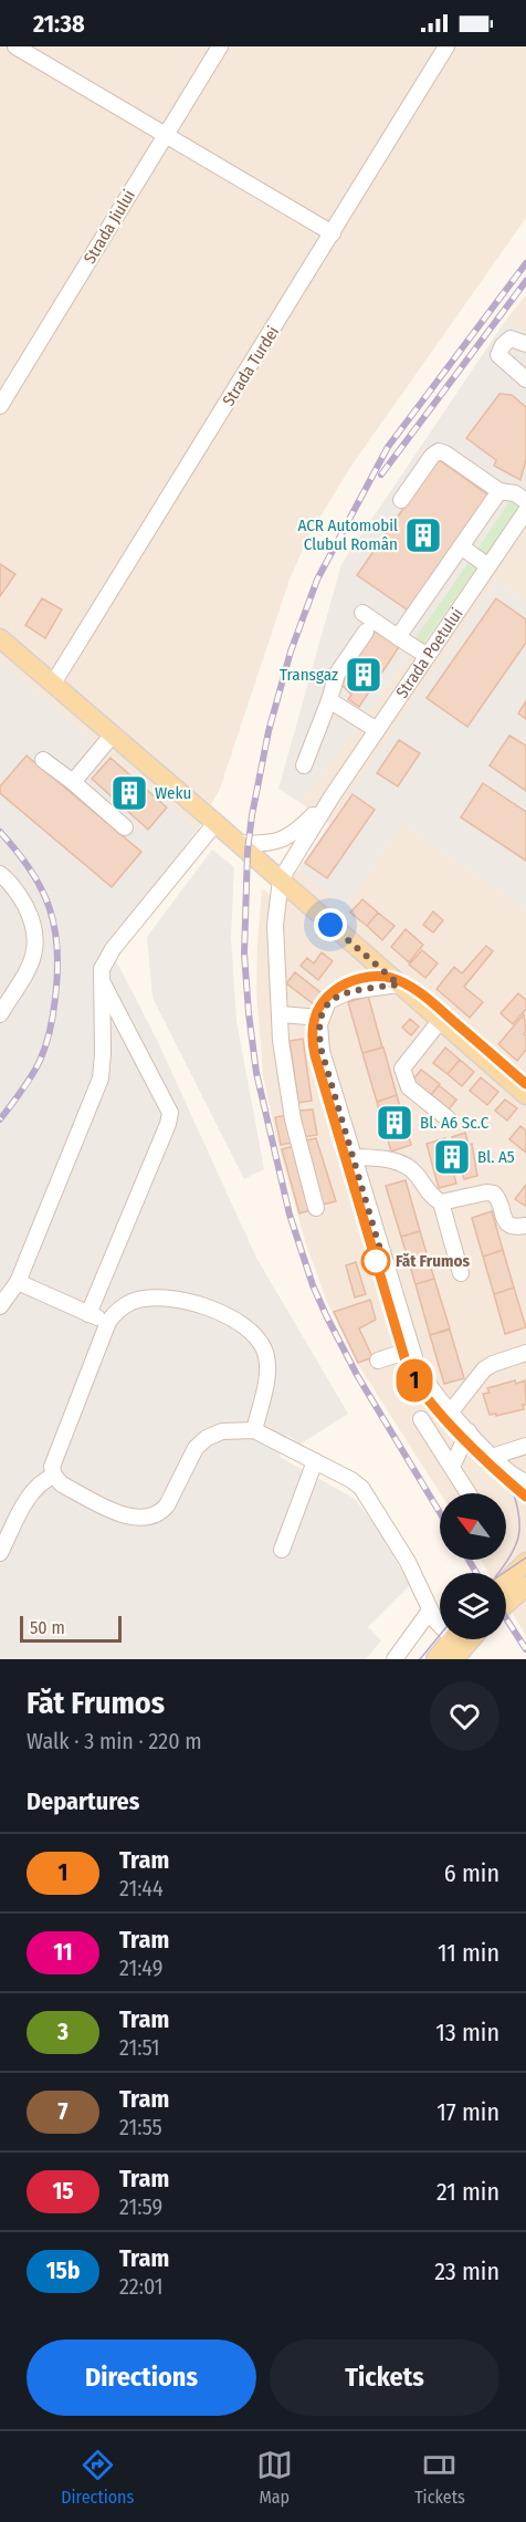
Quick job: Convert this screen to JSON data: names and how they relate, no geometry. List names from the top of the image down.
{
  "streets": {
    "street": ["Strada Jiului", "Strada Turdei", "Strada Poetului"]
  },
  "places": {
    "building": [
      "ACR Automobil Clubul Român",
      "Transgaz",
      "Weku",
      "Bl. A6 Sc.C",
      "Bl. A5"
    ],
    "other": ["Făt Frumos"]
  },
  "lines": ["tram line 1"],
  "scale_bar": "50 m",
  "north": "top left",
  "page": {
    "status": "21:38",
    "on_map": "1",
    "scale": "50 m",
    "heading": [
      ["Făt Frumos", "Walk · 3 min · 220 m"],
      "Departures"
    ],
    "list": [
      {
        "mark": "1",
        "name": "Tram",
        "note": "21:44",
        "value": "6 min"
      },
      {
        "mark": "11",
        "name": "Tram",
        "note": "21:49",
        "value": "11 min"
      },
      {
        "mark": "3",
        "name": "Tram",
        "note": "21:51",
        "value": "13 min"
      },
      {
        "mark": "7",
        "name": "Tram",
        "note": "21:55",
        "value": "17 min"
      },
      {
        "mark": "15",
        "name": "Tram",
        "note": "21:59",
        "value": "21 min"
      },
      {
        "mark": "15b",
        "name": "Tram",
        "note": "22:01",
        "value": "23 min"
      }
    ],
    "buttons": ["Directions", "Tickets"],
    "tabs": ["Directions", "Map", "Tickets"]
  }
}
